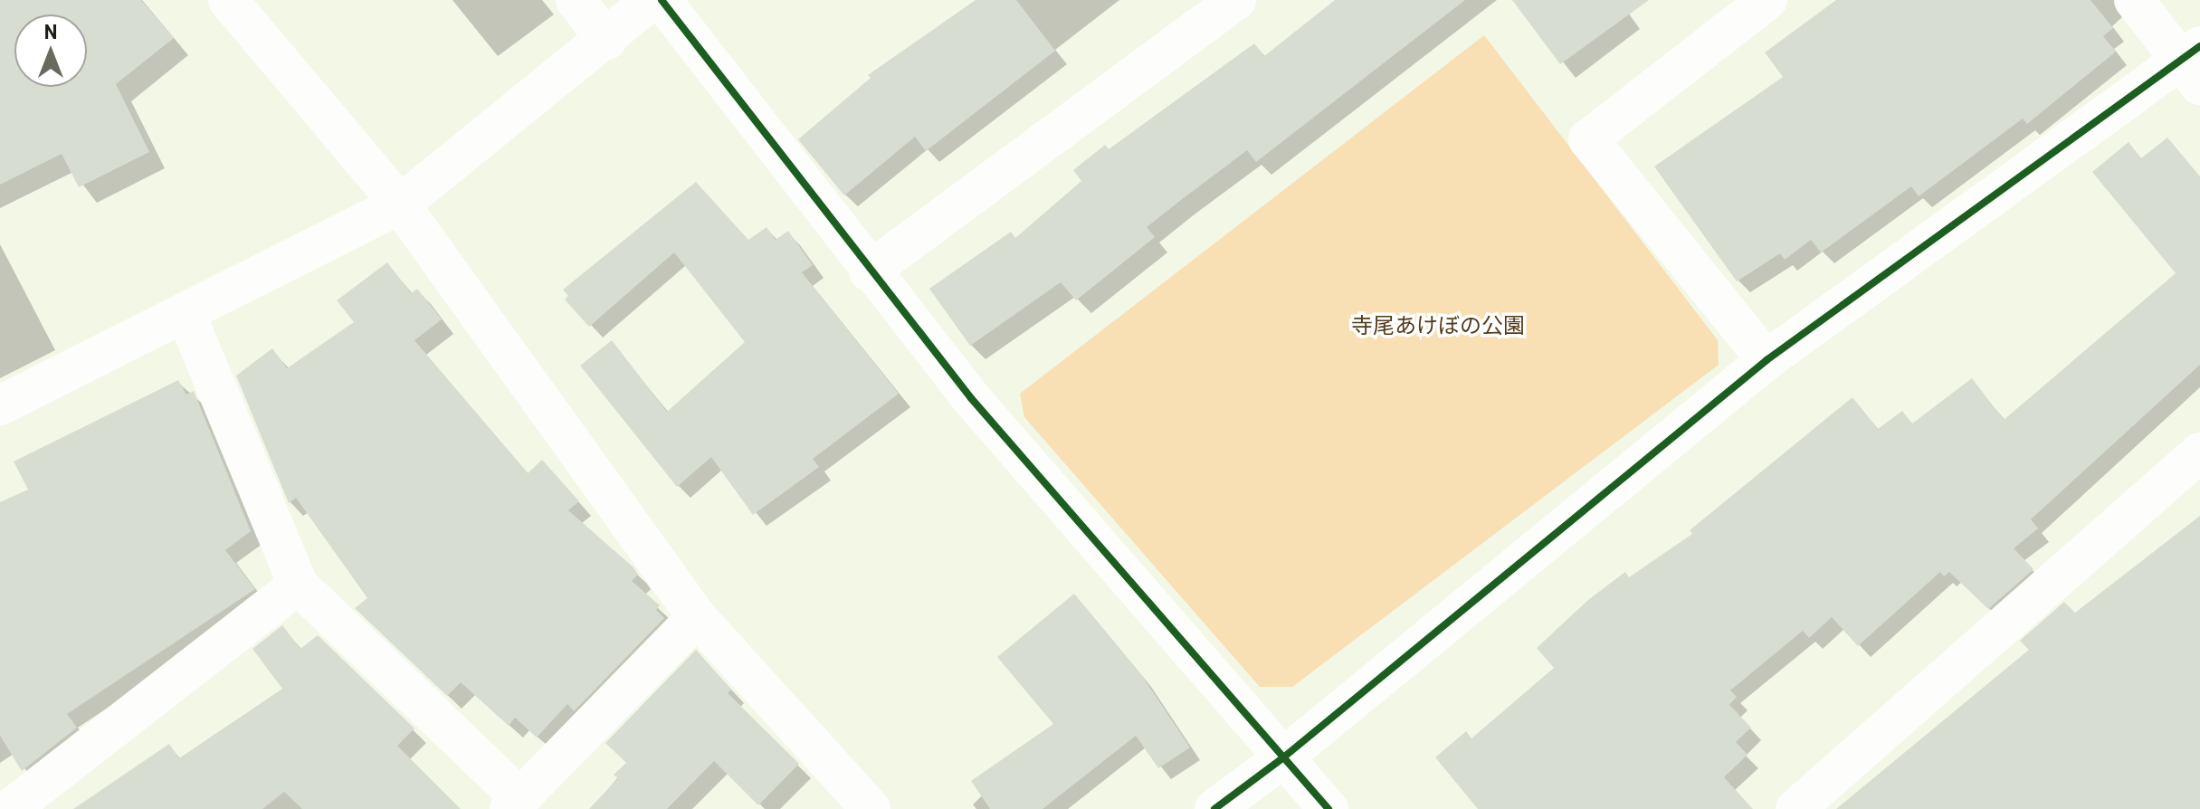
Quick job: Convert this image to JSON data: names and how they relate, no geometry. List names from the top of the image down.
{
  "parks": ["寺尾あけぼの公園"],
  "north": "top"
}
